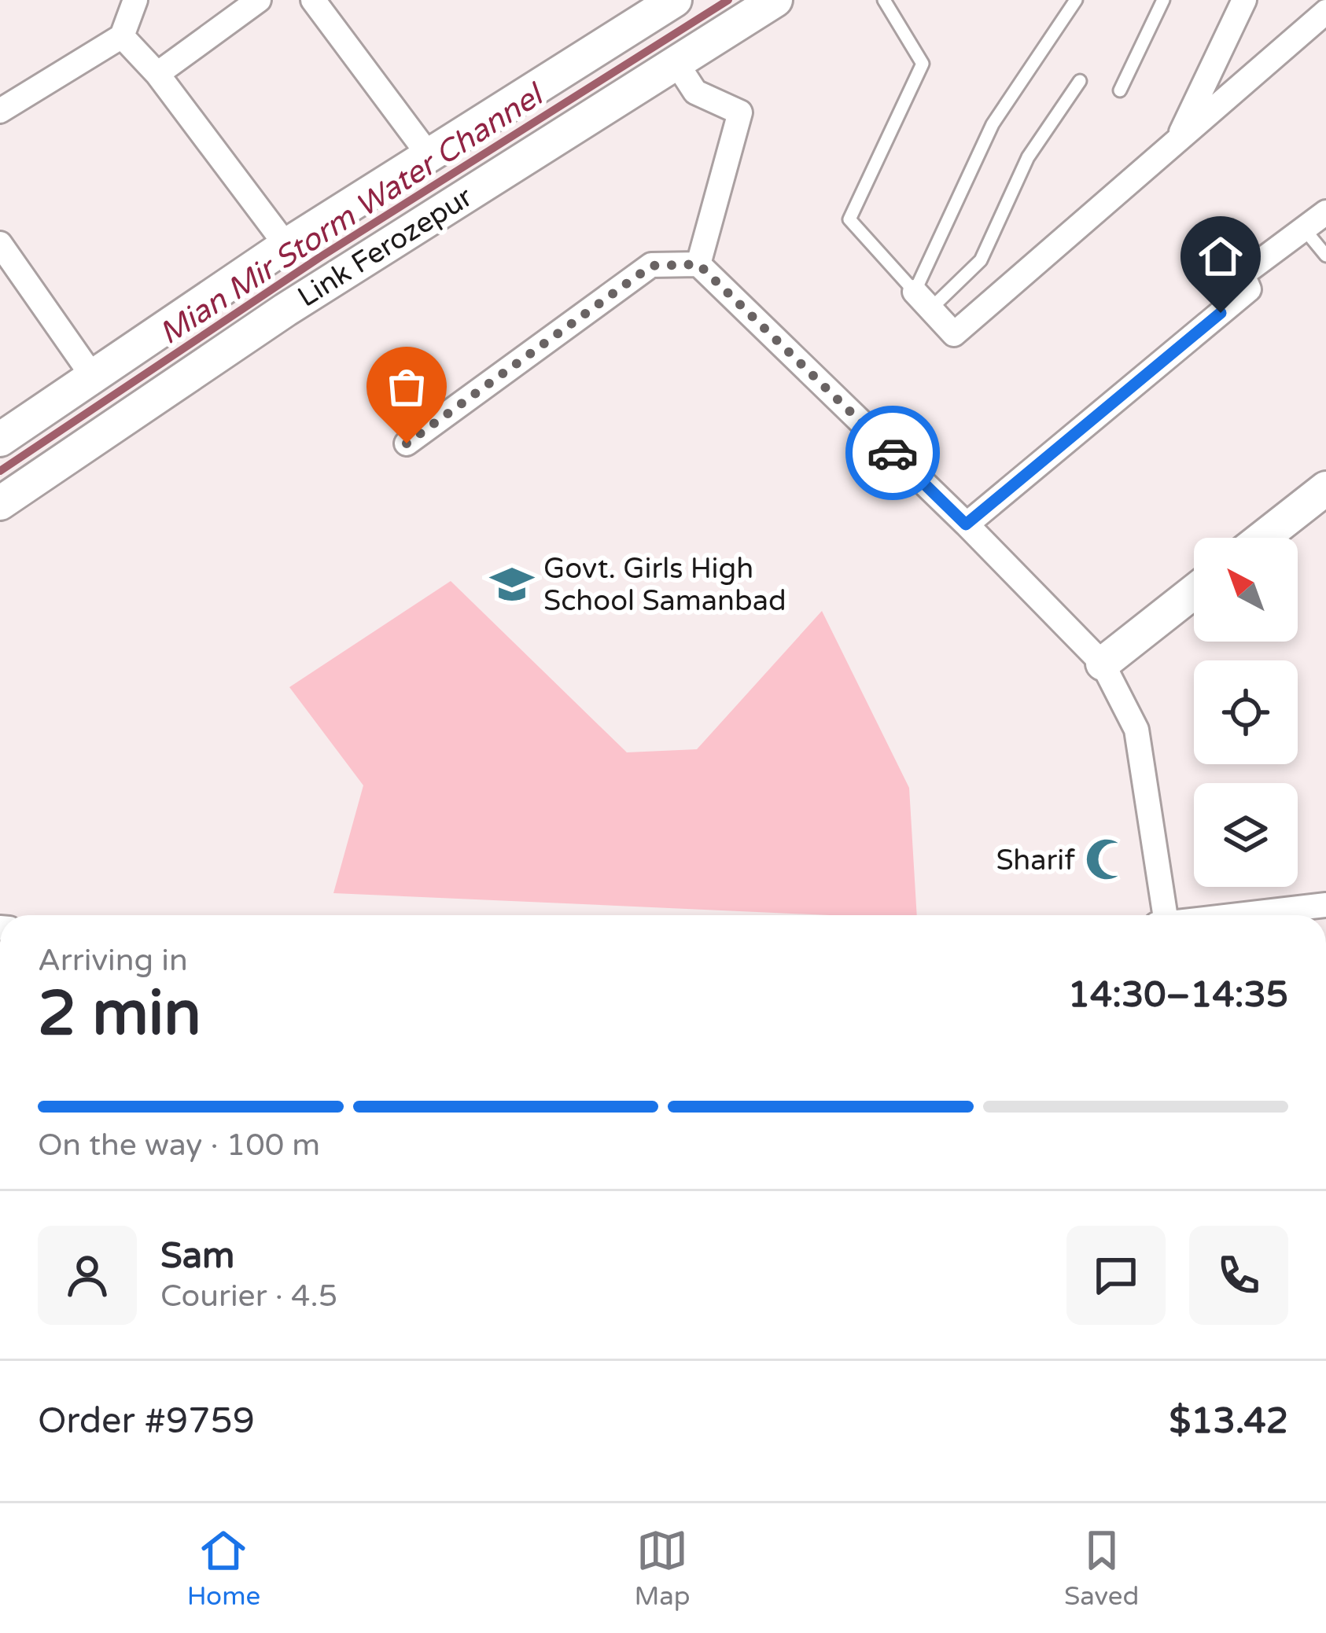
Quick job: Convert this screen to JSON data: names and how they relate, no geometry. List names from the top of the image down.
{
  "streets": {
    "main road": ["Link Ferozepur"]
  },
  "water": ["Mian Mir Storm Water Channel"],
  "places": {
    "school or university": ["Govt. Girls High School Samanbad"],
    "mosque": ["Sharif"]
  },
  "north": "top left",
  "page": {
    "heading": ["2 min", "Arriving in", "14:30–14:35"],
    "panel": [
      "Sam",
      "Courier · 4.5",
      "Order #9759",
      "$13.42"
    ],
    "bar": "On the way · 100 m",
    "tabs": ["Home", "Map", "Saved"]
  }
}
